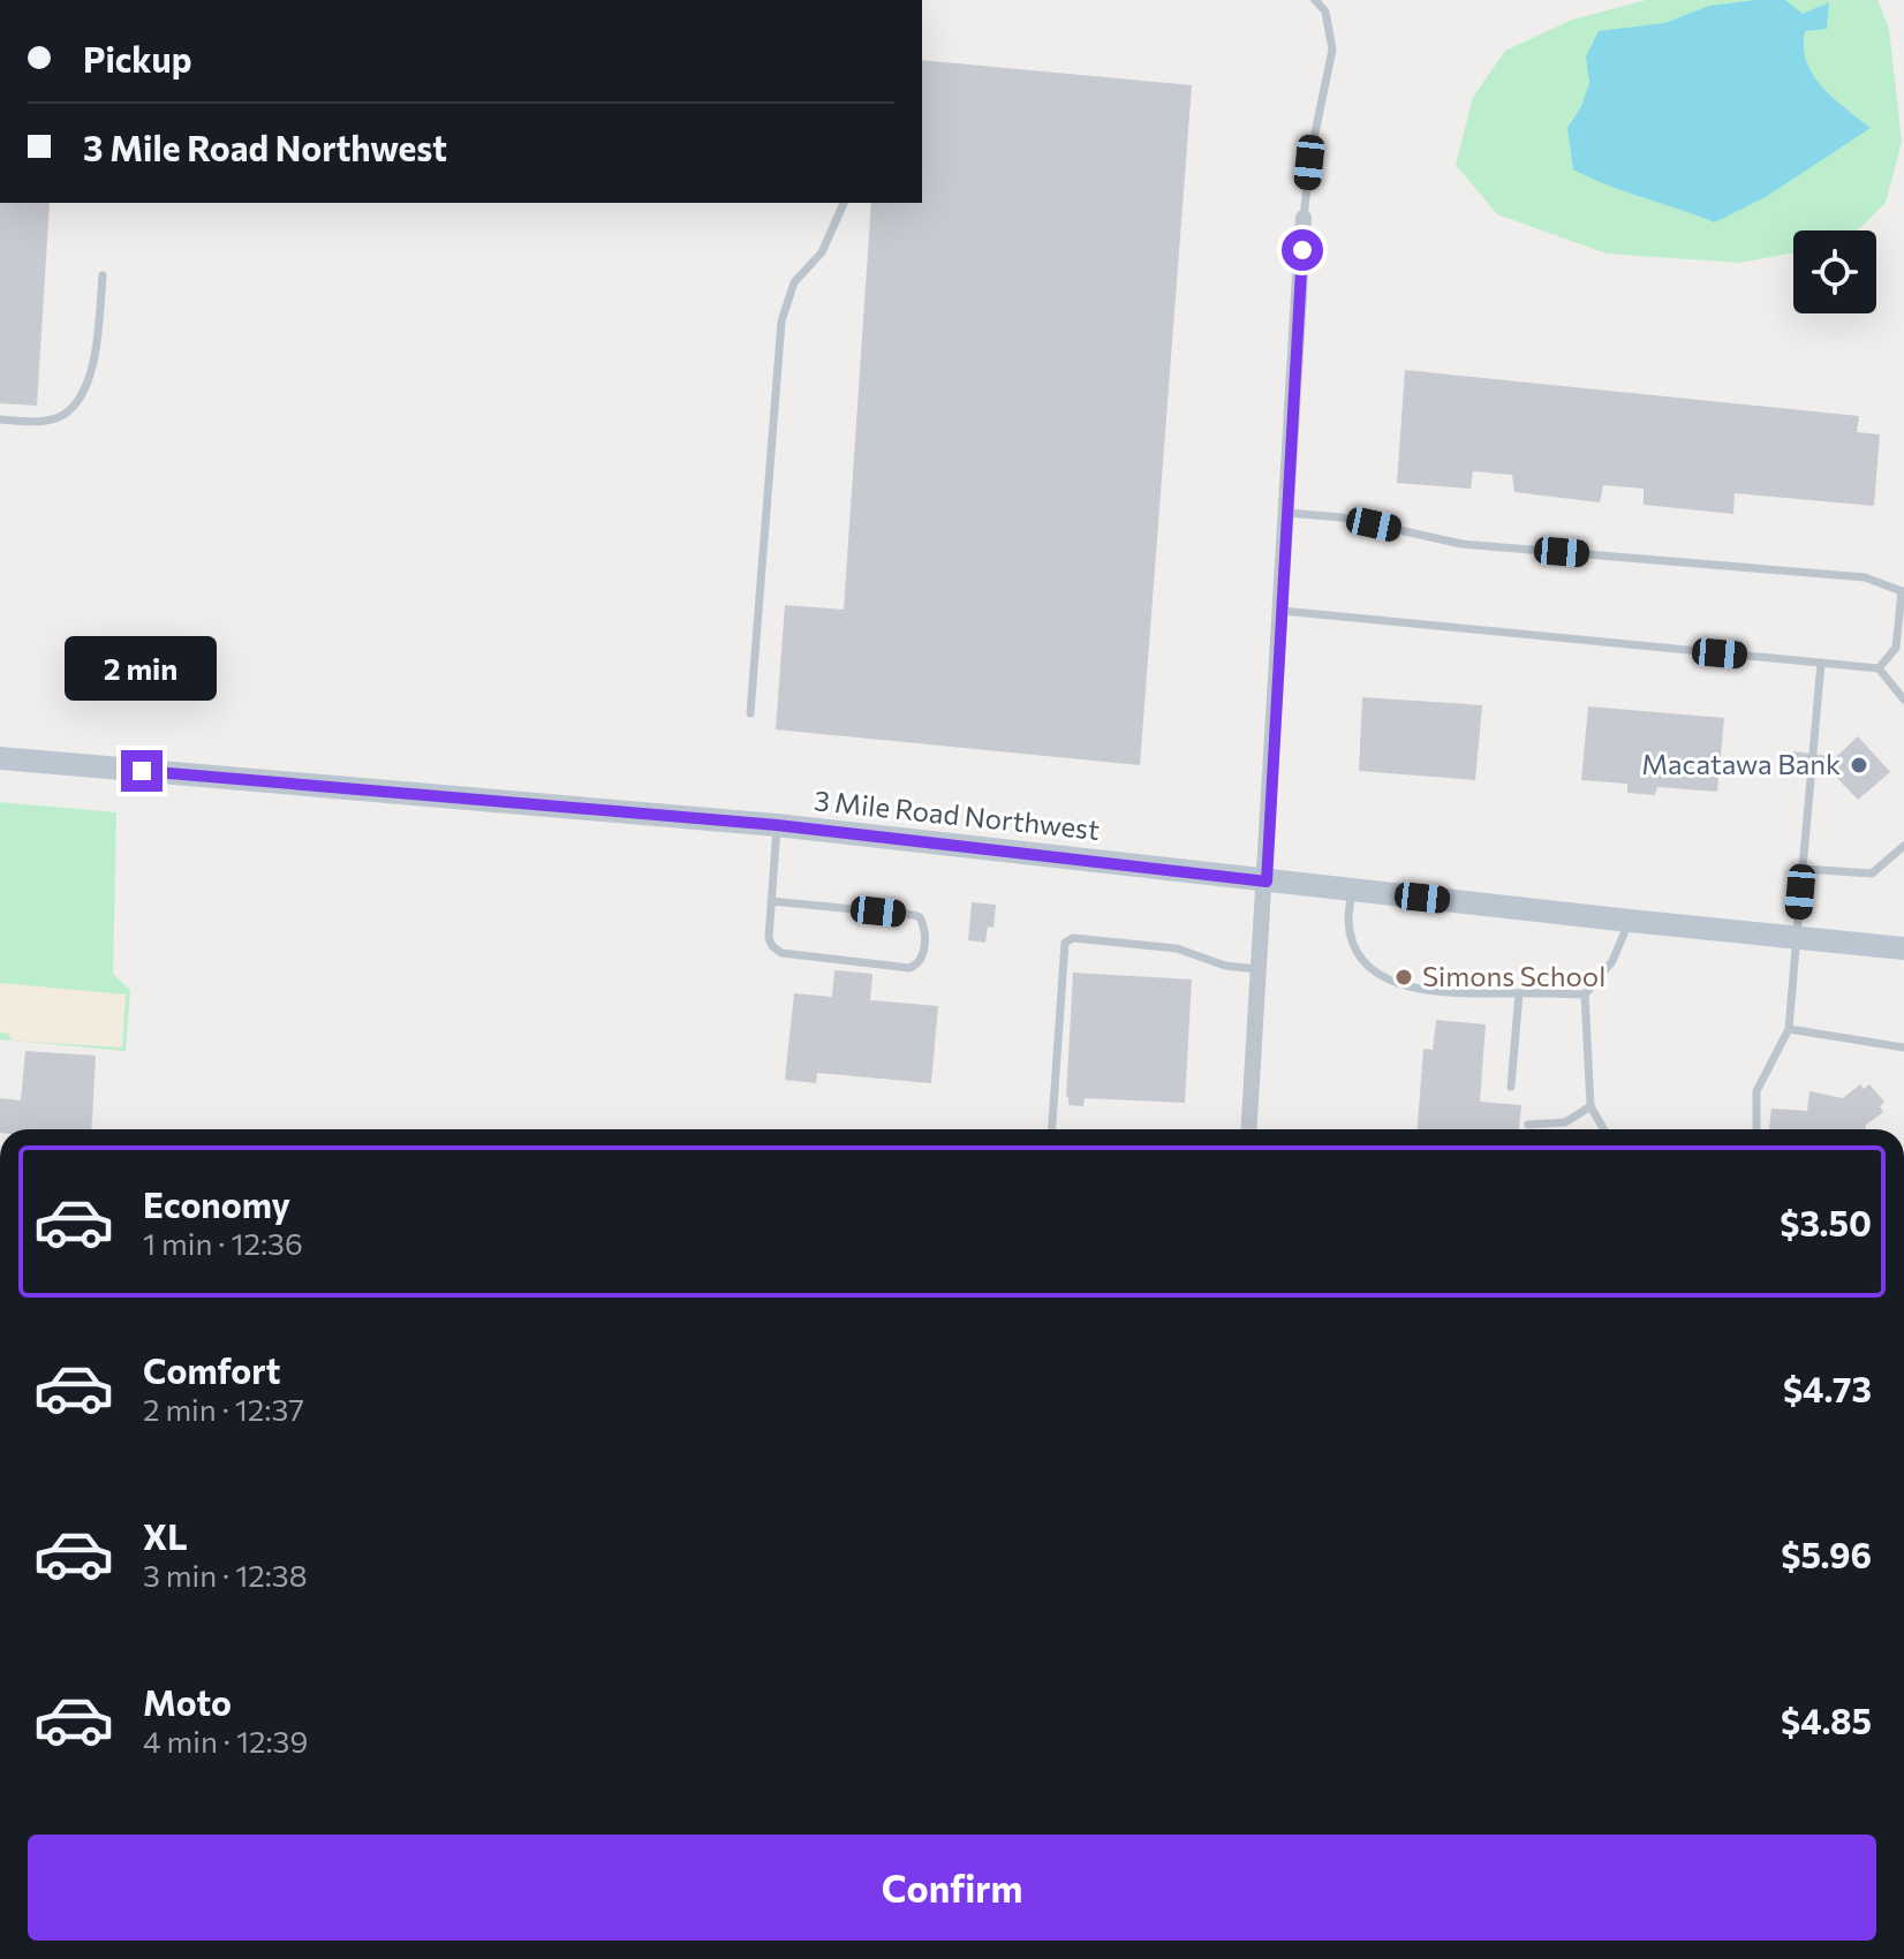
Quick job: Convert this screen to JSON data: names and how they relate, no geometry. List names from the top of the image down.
{
  "streets": {
    "main road": ["3 Mile Road Northwest"]
  },
  "places": ["Macatawa Bank", "Simons School"],
  "page": {
    "banner": ["Pickup", "3 Mile Road Northwest"],
    "bubble": "2 min",
    "list": [
      {
        "name": "Economy",
        "note": "1 min · 12:36",
        "value": "$3.50"
      },
      {
        "name": "Comfort",
        "note": "2 min · 12:37",
        "value": "$4.73"
      },
      {
        "name": "XL",
        "note": "3 min · 12:38",
        "value": "$5.96"
      },
      {
        "name": "Moto",
        "note": "4 min · 12:39",
        "value": "$4.85"
      }
    ],
    "buttons": "Confirm"
  }
}
